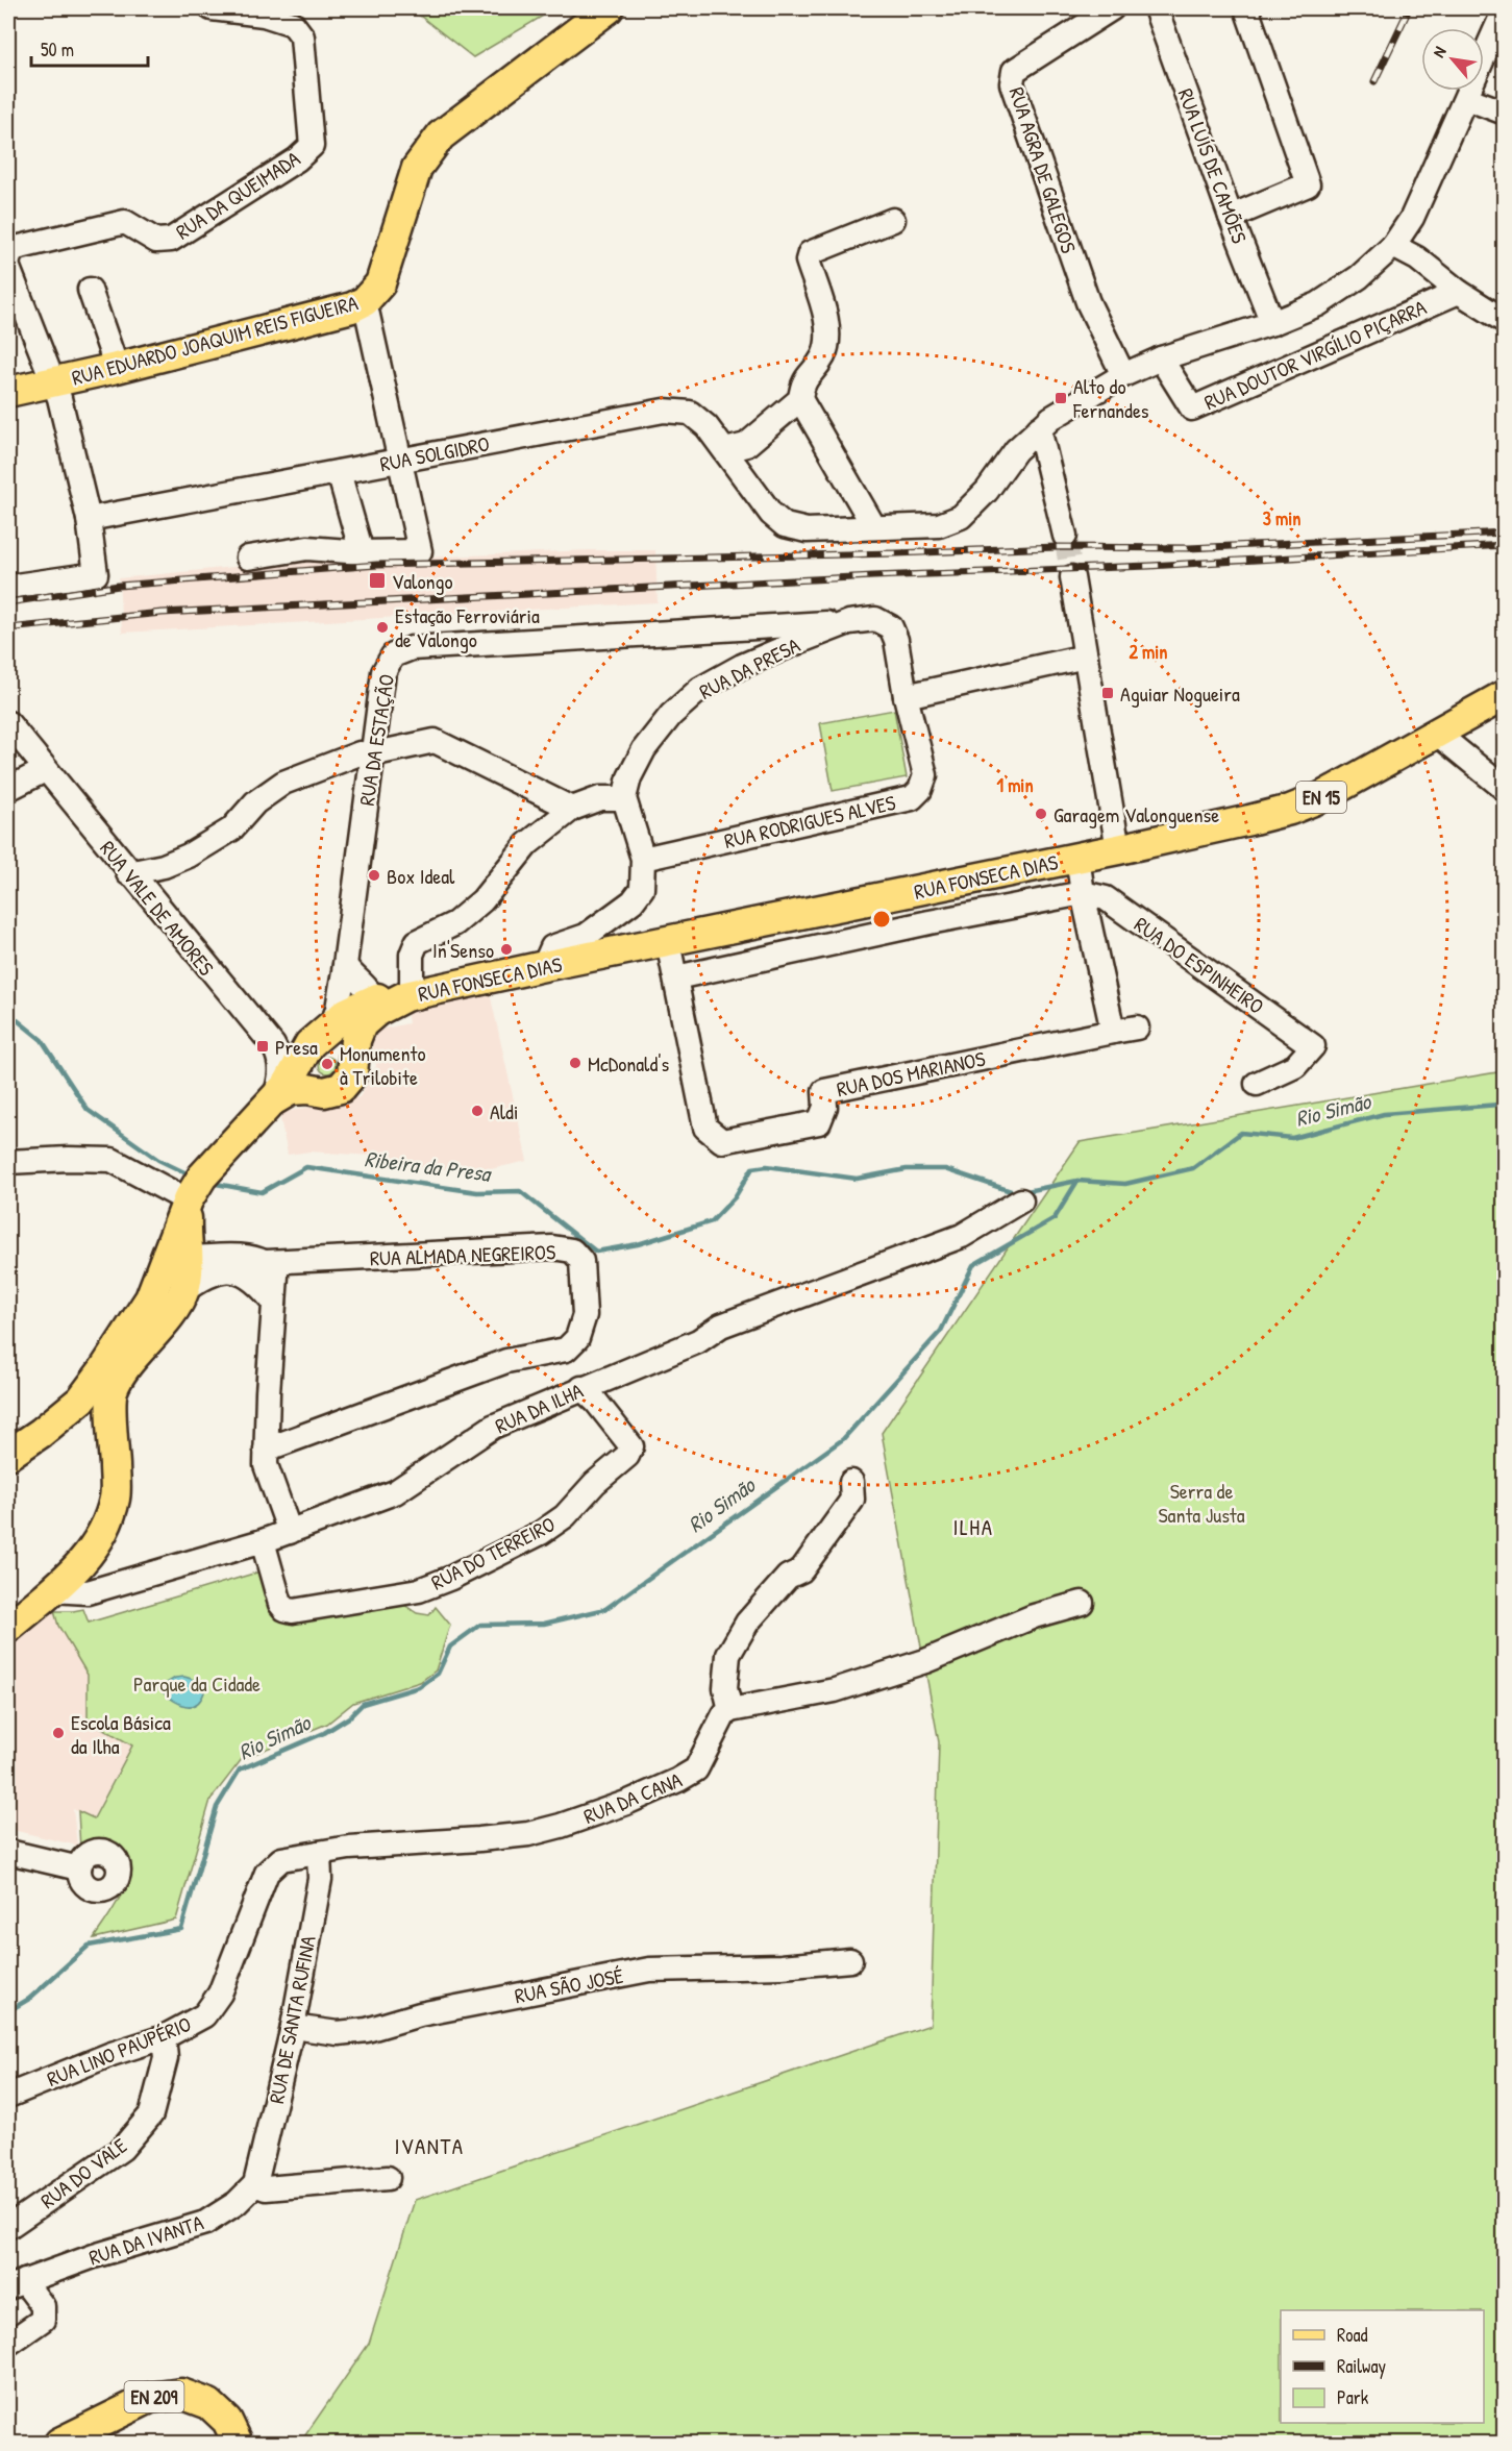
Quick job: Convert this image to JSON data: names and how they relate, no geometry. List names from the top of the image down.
{
  "streets": {
    "main road": [
      "RUA EDUARDO JOAQUIM REIS FIGUEIRA",
      "EN 15",
      "RUA FONSECA DIAS",
      "EN 209"
    ],
    "street": [
      "RUA LUÍS DE CAMÕES",
      "RUA AGRA DE GALEGOS",
      "RUA DA QUEIMADA",
      "RUA DOUTOR VIRGÍLIO PIÇARRA",
      "RUA SOLGIDRO",
      "RUA DA PRESA",
      "RUA DA ESTAÇÃO",
      "RUA RODRIGUES ALVES",
      "RUA VALE DE AMORES",
      "RUA DO ESPINHEIRO",
      "RUA DOS MARIANOS",
      "RUA ALMADA NEGREIROS",
      "RUA DA ILHA",
      "RUA DO TERREIRO",
      "RUA DA CANA",
      "RUA SÃO JOSÉ",
      "RUA DE SANTA RUFINA",
      "RUA LINO PAUPÉRIO",
      "RUA DO VALE",
      "RUA DA IVANTA"
    ]
  },
  "crossings": [
    ["RUA LUÍS DE CAMÕES", "RUA SOLGIDRO"],
    ["RUA AGRA DE GALEGOS", "RUA SOLGIDRO"],
    ["RUA DOUTOR VIRGÍLIO PIÇARRA", "RUA SOLGIDRO"],
    ["RUA DA PRESA", "RUA DA ESTAÇÃO"],
    ["RUA DA PRESA", "RUA RODRIGUES ALVES"],
    ["RUA DA ESTAÇÃO", "RUA FONSECA DIAS"],
    ["RUA DA ESTAÇÃO", "RUA VALE DE AMORES"],
    ["RUA FONSECA DIAS", "RUA VALE DE AMORES"],
    ["RUA FONSECA DIAS", "RUA DOS MARIANOS"],
    ["RUA DA ILHA", "RUA DO TERREIRO"],
    ["RUA DA CANA", "RUA DE SANTA RUFINA"],
    ["RUA DA CANA", "RUA LINO PAUPÉRIO"],
    ["RUA SÃO JOSÉ", "RUA DE SANTA RUFINA"],
    ["RUA DE SANTA RUFINA", "RUA LINO PAUPÉRIO"],
    ["RUA DE SANTA RUFINA", "RUA DA IVANTA"],
    ["RUA LINO PAUPÉRIO", "RUA DO VALE"]
  ],
  "districts": ["ILHA", "IVANTA"],
  "water": ["Rio Simão", "Ribeira da Presa"],
  "parks": ["Serra de Santa Justa", "Parque da Cidade"],
  "places": {
    "transit": [
      "Alto do Fernandes",
      "Valongo",
      "Aguiar Nogueira",
      "Presa"
    ],
    "other": [
      "Estação Ferroviária de Valongo",
      "Garagem Valonguense",
      "Box Ideal",
      "In'Senso",
      "McDonald's",
      "Monumento à Trilobite",
      "Aldi",
      "Escola Básica da Ilha"
    ]
  },
  "legend": ["Road", "Railway", "Park"],
  "scale_bar": "50 m",
  "north": "top left",
  "rings": ["3 min", "2 min", "1 min"]
}
